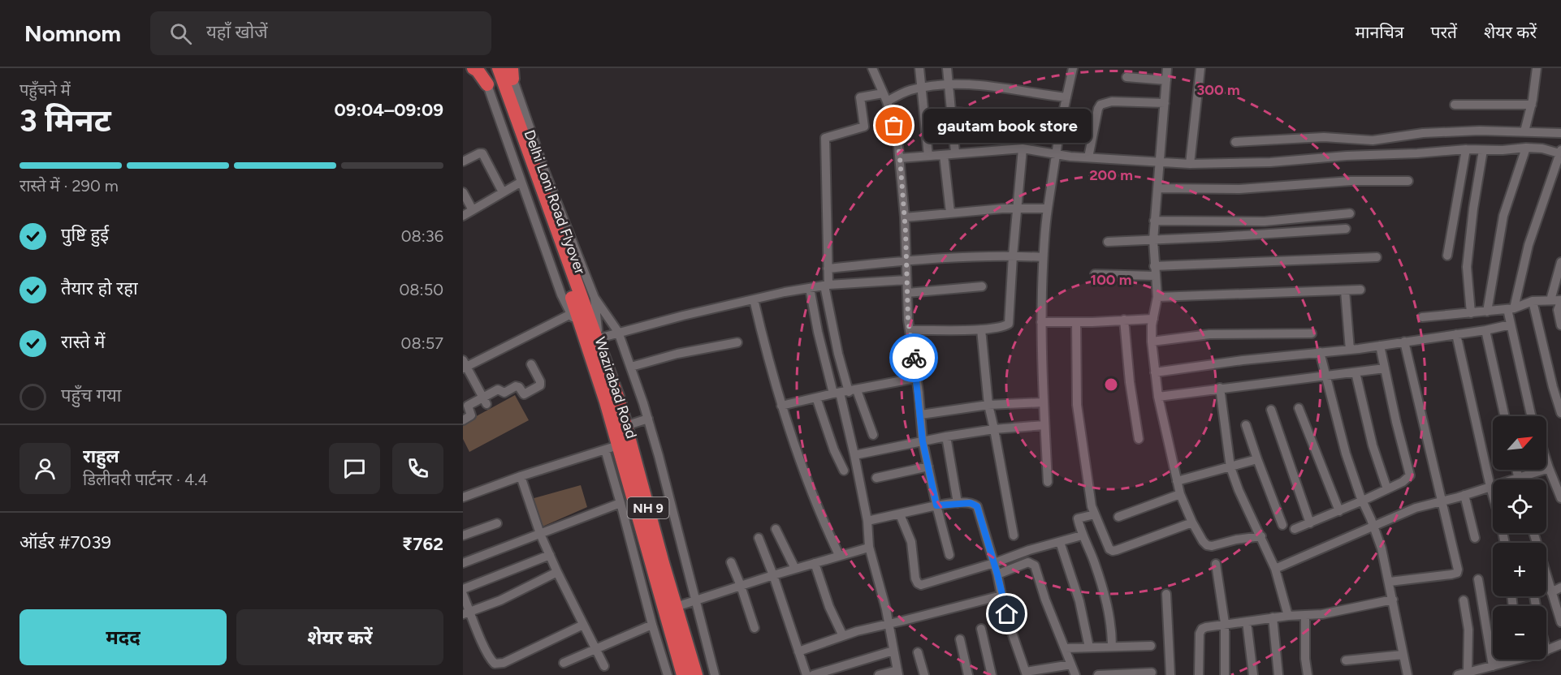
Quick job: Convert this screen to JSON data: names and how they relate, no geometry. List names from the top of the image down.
{
  "streets": {
    "highway": ["Delhi Loni Road Flyover", "Wazirabad Road", "NH 9"]
  },
  "crossings": [
    ["Delhi Loni Road Flyover", "Wazirabad Road"]
  ],
  "places": ["gautam book store"],
  "north": "top right",
  "page": {
    "header": "Nomnom",
    "search": "यहाँ खोजें",
    "nav": ["मानचित्र", "परतें", "शेयर करें"],
    "heading": ["3 मिनट", "पहुँचने में", "09:04–09:09"],
    "panel": [
      "राहुल",
      "डिलीवरी पार्टनर · 4.4",
      "ऑर्डर #7039",
      "₹762"
    ],
    "bubble": "gautam book store",
    "bar": "रास्ते में · 290 m",
    "list": [
      ["पुष्टि हुई", "08:36"],
      ["तैयार हो रहा", "08:50"],
      ["रास्ते में", "08:57"],
      "पहुँच गया"
    ],
    "map_buttons": ["+", "−"],
    "buttons": ["मदद", "शेयर करें"]
  },
  "rings": ["300 m", "200 m", "100 m"]
}
